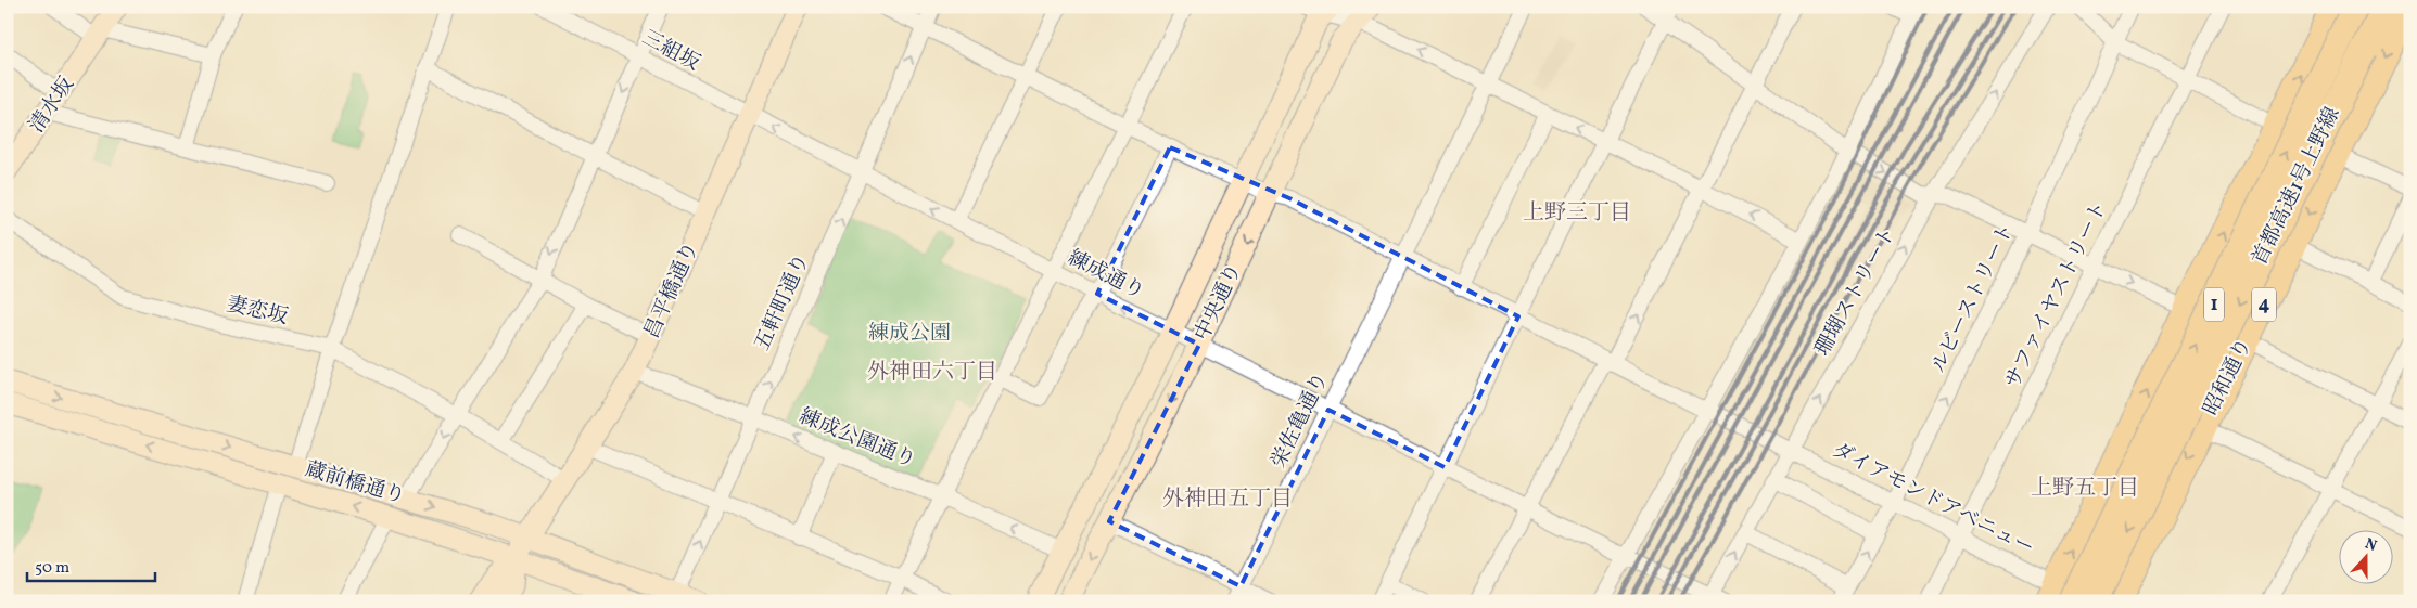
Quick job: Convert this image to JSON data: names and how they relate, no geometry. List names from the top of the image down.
{
  "streets": {
    "highway": [
      "首都高速1号上野線",
      "1",
      "4",
      "昭和通り"
    ],
    "main road": [
      "清水坂",
      "昌平橋通り",
      "中央通り",
      "蔵前橋通り"
    ],
    "street": [
      "三組坂",
      "練成通り",
      "珊瑚ストリート",
      "サファイヤストリート",
      "ルビーストリート",
      "五軒町通り",
      "妻恋坂",
      "栄佐亀通り",
      "練成公園通り",
      "ダイアモンドアベニュー"
    ]
  },
  "crossings": [
    ["三組坂", "練成通り"],
    ["三組坂", "昌平橋通り"],
    ["首都高速1号上野線", "ダイアモンドアベニュー"],
    ["練成通り", "昌平橋通り"],
    ["練成通り", "珊瑚ストリート"],
    ["練成通り", "五軒町通り"],
    ["練成通り", "中央通り"],
    ["練成通り", "栄佐亀通り"],
    ["昌平橋通り", "妻恋坂"],
    ["昌平橋通り", "練成公園通り"],
    ["昌平橋通り", "蔵前橋通り"],
    ["珊瑚ストリート", "ダイアモンドアベニュー"],
    ["サファイヤストリート", "ダイアモンドアベニュー"],
    ["ルビーストリート", "ダイアモンドアベニュー"],
    ["五軒町通り", "練成公園通り"],
    ["五軒町通り", "蔵前橋通り"],
    ["五軒町通り", "ダイアモンドアベニュー"],
    ["中央通り", "練成公園通り"],
    ["中央通り", "ダイアモンドアベニュー"],
    ["栄佐亀通り", "ダイアモンドアベニュー"]
  ],
  "one_way": ["ルビーストリート"],
  "districts": [
    "上野三丁目",
    "外神田六丁目",
    "上野五丁目",
    "外神田五丁目"
  ],
  "parks": ["練成公園"],
  "scale_bar": "50 m",
  "north": "top"
}
